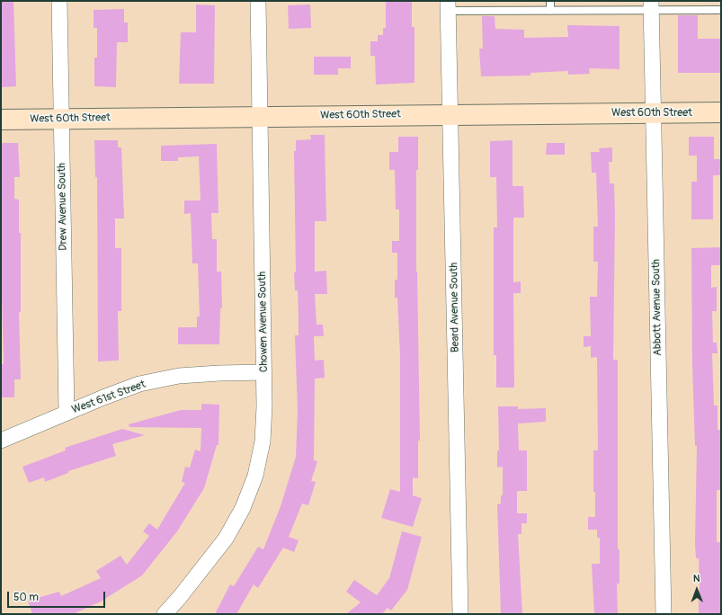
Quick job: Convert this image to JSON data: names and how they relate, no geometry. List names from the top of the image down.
{
  "streets": {
    "street": [
      "West 60th Street",
      "Drew Avenue South",
      "Beard Avenue South",
      "Abbott Avenue South",
      "Chowen Avenue South",
      "West 61st Street"
    ]
  },
  "crossings": [
    ["West 60th Street", "Drew Avenue South"],
    ["West 60th Street", "Beard Avenue South"],
    ["West 60th Street", "Abbott Avenue South"],
    ["West 60th Street", "Chowen Avenue South"],
    ["Drew Avenue South", "West 61st Street"],
    ["Chowen Avenue South", "West 61st Street"]
  ],
  "scale_bar": "50 m",
  "north": "top"
}
